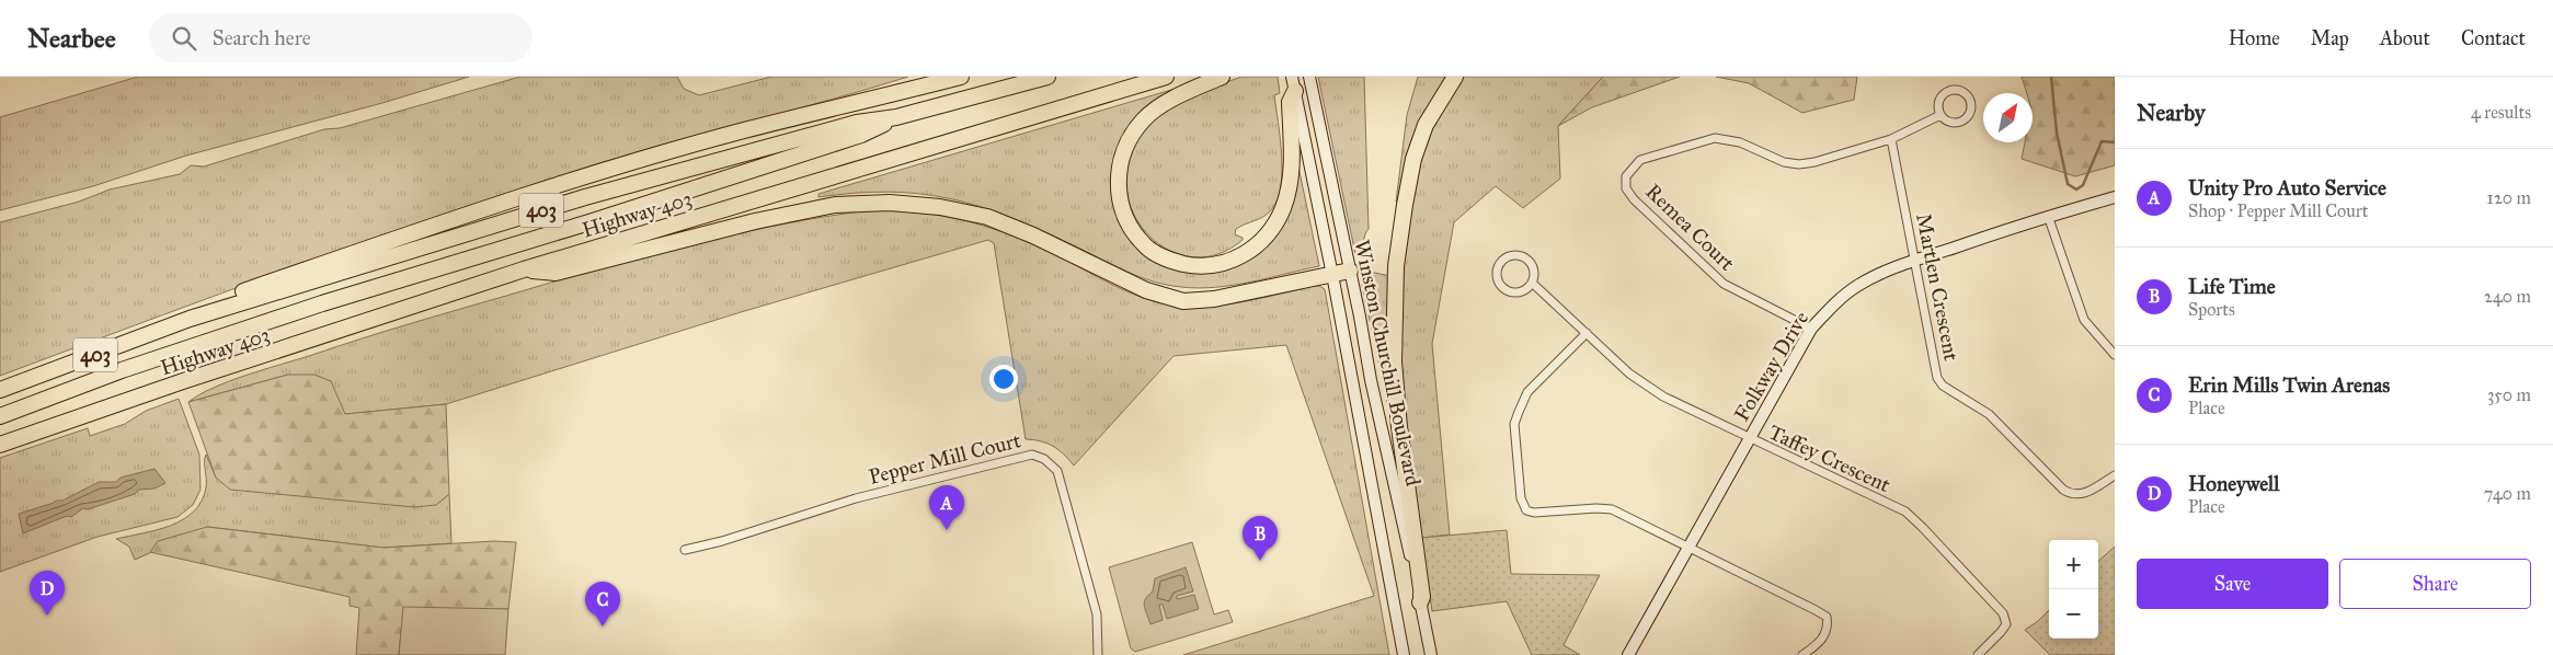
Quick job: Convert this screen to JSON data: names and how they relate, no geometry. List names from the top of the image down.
{
  "streets": {
    "highway": ["403", "Highway 403"],
    "main road": ["Winston Churchill Boulevard", "Folkway Drive"],
    "street": [
      "Remea Court",
      "Martlen Crescent",
      "Pepper Mill Court",
      "Taffey Crescent"
    ]
  },
  "crossings": [
    ["Remea Court", "Martlen Crescent"],
    ["Remea Court", "Folkway Drive"],
    ["Martlen Crescent", "Folkway Drive"],
    ["Folkway Drive", "Taffey Crescent"]
  ],
  "north": "top right",
  "page": {
    "header": "Nearbee",
    "search": "Search here",
    "nav": [
      "Home",
      "Map",
      "About",
      "Contact"
    ],
    "heading": ["Nearby", "4 results"],
    "list": [
      {
        "mark": "A",
        "name": "Unity Pro Auto Service",
        "note": "Shop · Pepper Mill Court",
        "value": "120 m"
      },
      {
        "mark": "B",
        "name": "Life Time",
        "note": "Sports",
        "value": "240 m"
      },
      {
        "mark": "C",
        "name": "Erin Mills Twin Arenas",
        "note": "Place",
        "value": "350 m"
      },
      {
        "mark": "D",
        "name": "Honeywell",
        "note": "Place",
        "value": "740 m"
      }
    ],
    "pins": [
      "A",
      "B",
      "D",
      "C"
    ],
    "map_buttons": ["+", "−"],
    "buttons": ["Save", "Share"]
  }
}
